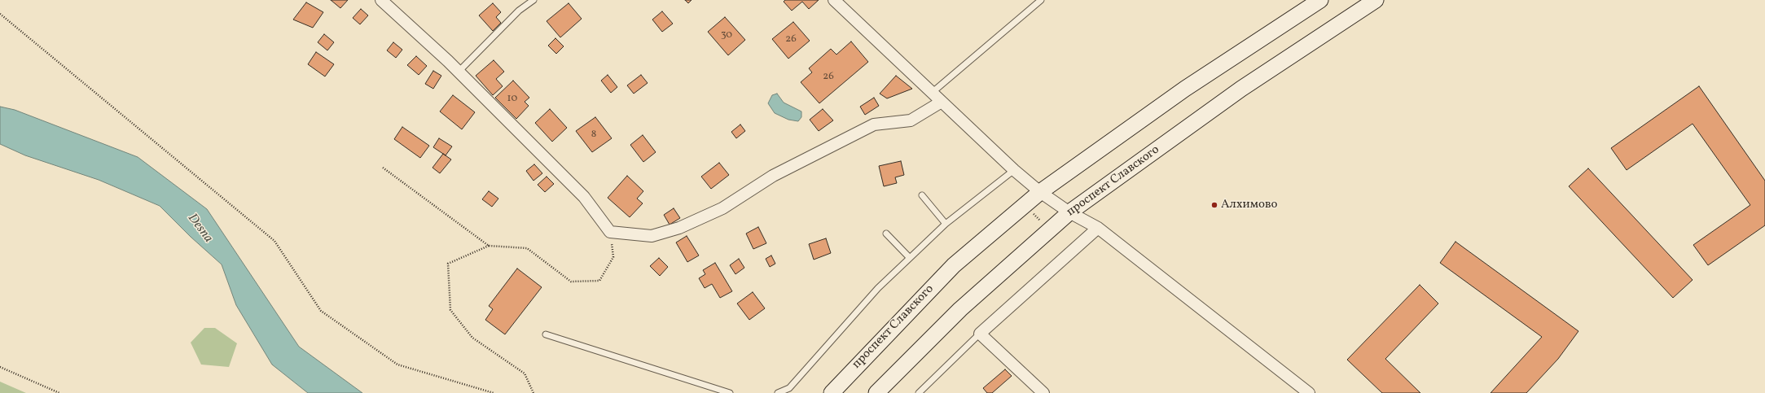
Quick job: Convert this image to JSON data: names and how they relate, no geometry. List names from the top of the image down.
{
  "streets": {
    "main road": ["проспект Славского"]
  },
  "water": ["Desna"],
  "places": ["Алхимово"],
  "house_numbers": [
    "30",
    "26",
    "26",
    "10",
    "8"
  ]
}
